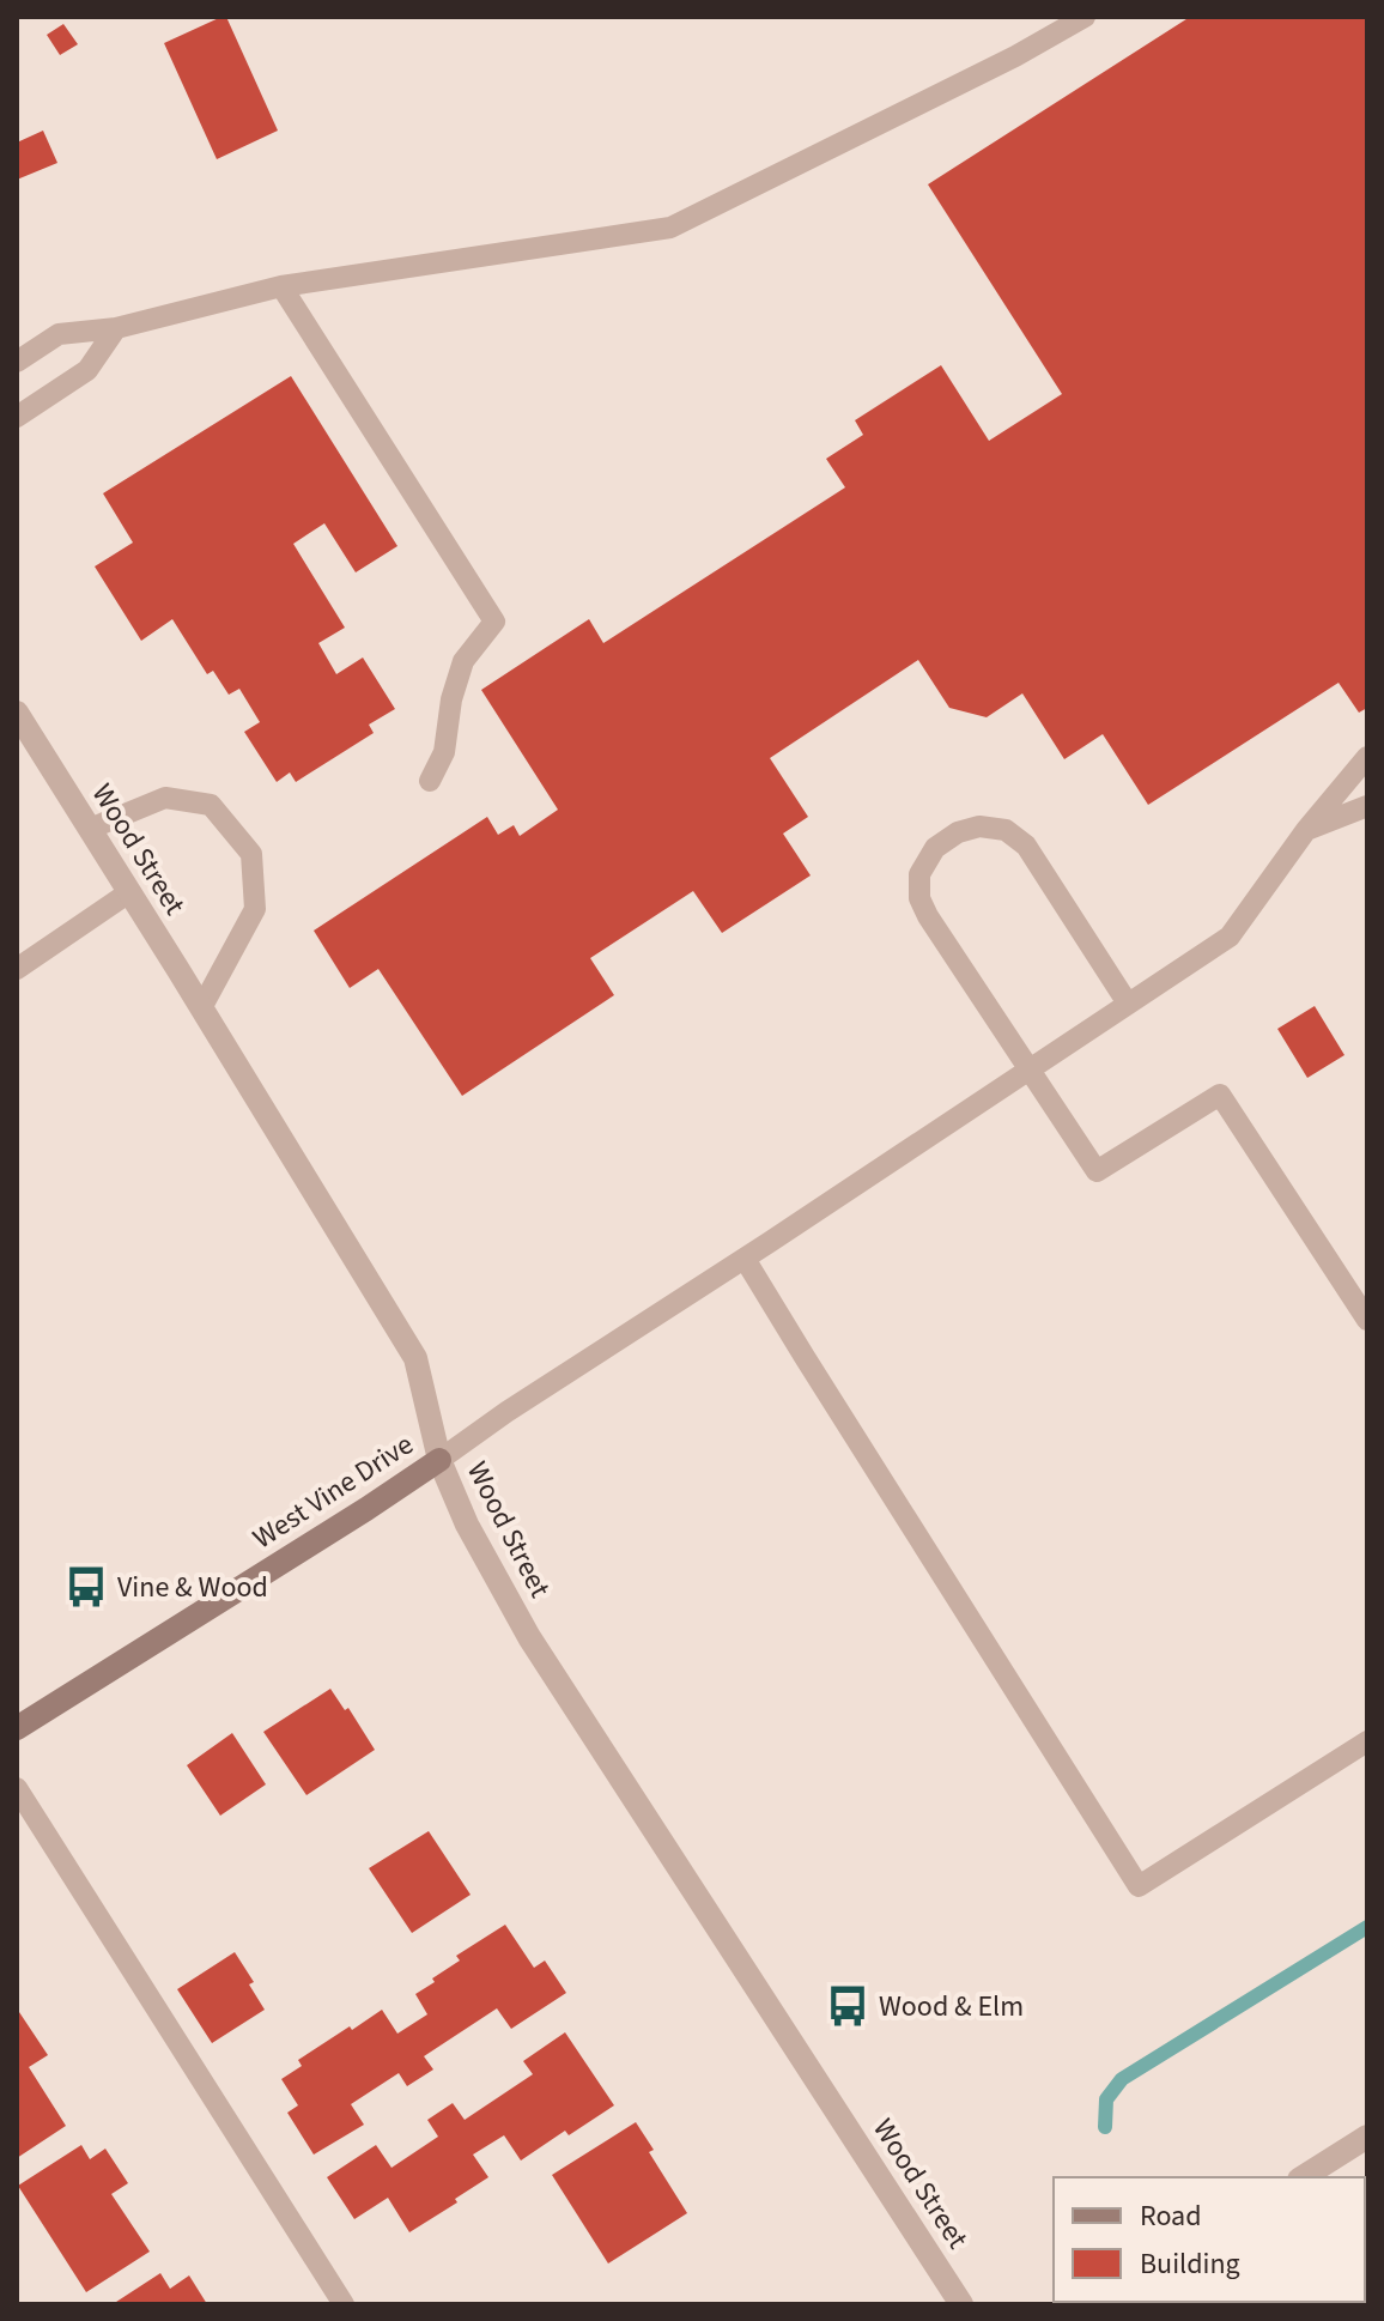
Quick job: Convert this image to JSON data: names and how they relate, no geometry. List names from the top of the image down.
{
  "streets": {
    "street": ["Wood Street", "West Vine Drive"]
  },
  "crossings": [
    ["Wood Street", "West Vine Drive"]
  ],
  "places": {
    "bus stop": ["Vine & Wood", "Wood & Elm"]
  },
  "legend": ["Road", "Building"]
}
